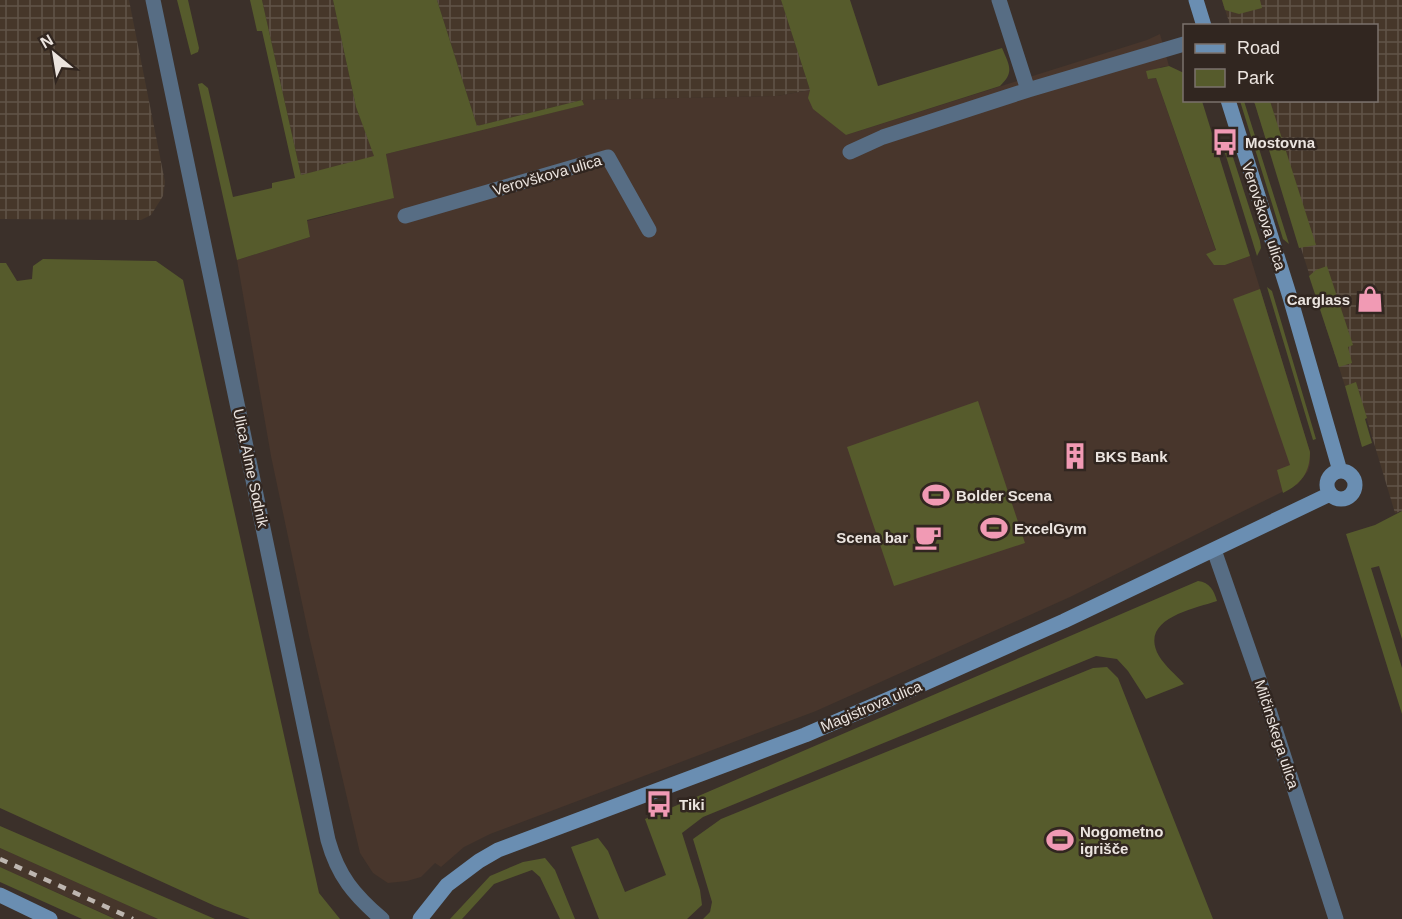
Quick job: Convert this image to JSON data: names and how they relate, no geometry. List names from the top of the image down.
{
  "streets": {
    "street": [
      "Verovškova ulica",
      "Ulica Alme Sodnik",
      "Magistrova ulica",
      "Milčinskega ulica"
    ]
  },
  "crossings": [
    ["Verovškova ulica", "Magistrova ulica"],
    ["Magistrova ulica", "Milčinskega ulica"]
  ],
  "places": {
    "bus stop": ["Mostovna", "Tiki"],
    "shop": ["Carglass"],
    "building": ["BKS Bank"],
    "sports": ["Bolder Scena", "ExcelGym", "Nogometno igrišče"],
    "cafe": ["Scena bar"]
  },
  "legend": ["Road", "Park"],
  "north": "top left"
}
